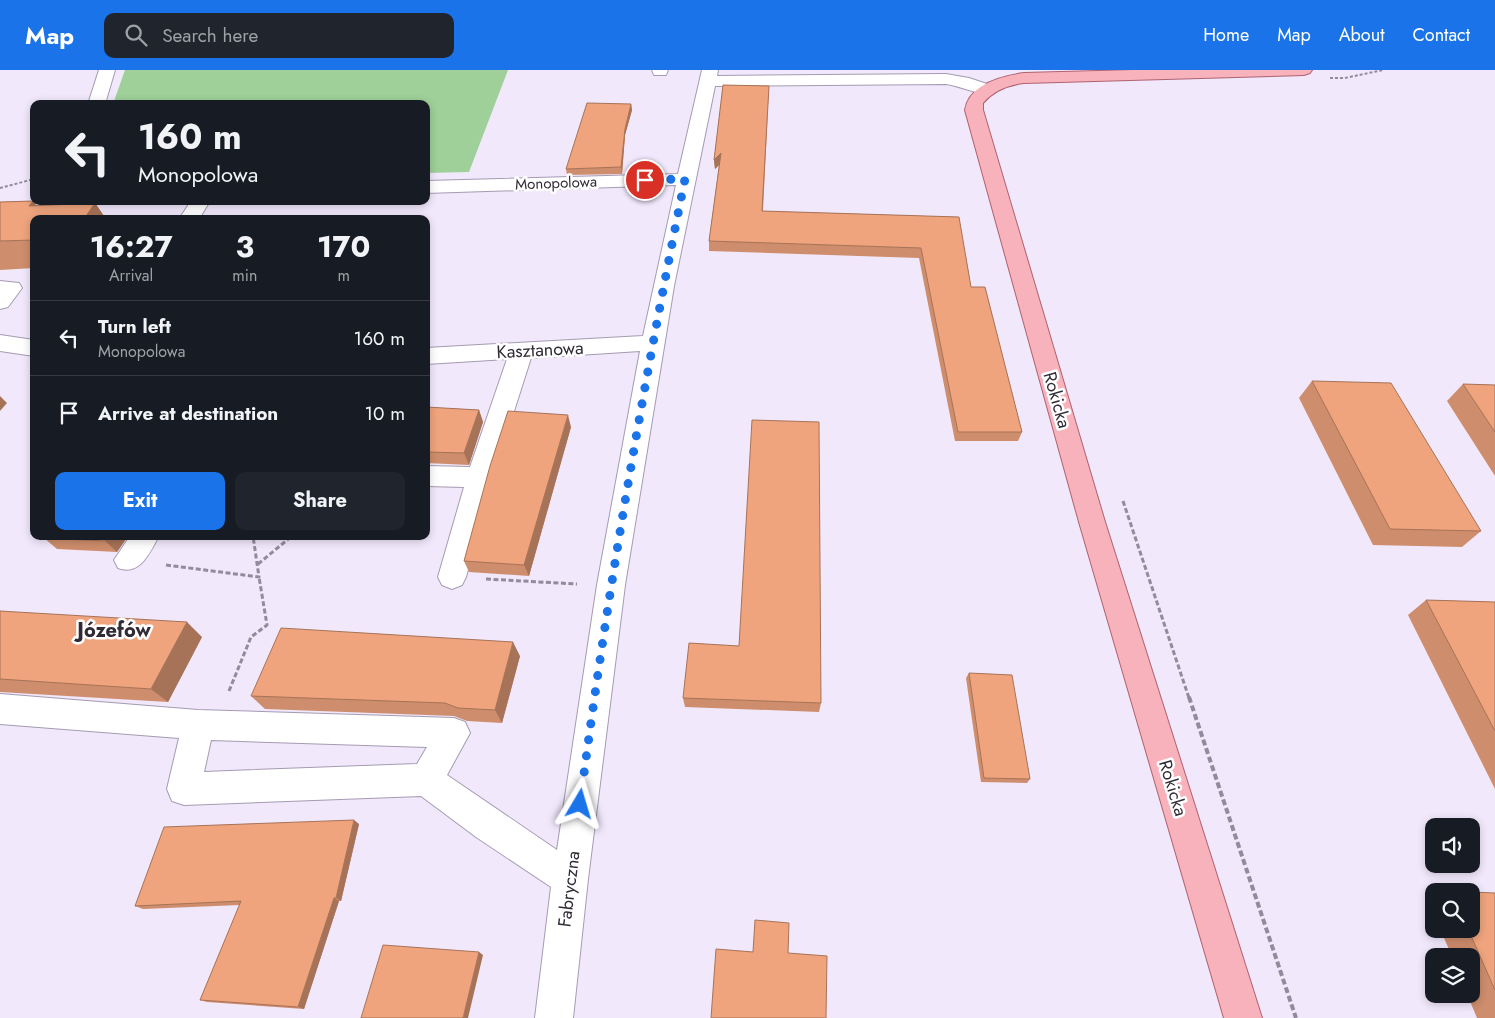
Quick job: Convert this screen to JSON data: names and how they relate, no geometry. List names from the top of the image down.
{
  "streets": {
    "main road": ["Rokicka"],
    "street": ["Monopolowa", "Kasztanowa", "Fabryczna"]
  },
  "crossings": [
    ["Monopolowa", "Fabryczna"],
    ["Kasztanowa", "Fabryczna"],
    ["Rokicka", "Fabryczna"]
  ],
  "districts": ["Józefów"],
  "page": {
    "header": "Map",
    "search": "Search here",
    "nav": [
      "Home",
      "Map",
      "About",
      "Contact"
    ],
    "turn": ["160 m", "Monopolowa"],
    "eta": [
      "16:27",
      "Arrival",
      "3",
      "min",
      "170",
      "m"
    ],
    "list": [
      {
        "name": "Turn left",
        "note": "Monopolowa",
        "value": "160 m"
      },
      {
        "name": "Arrive at destination",
        "value": "10 m"
      }
    ],
    "buttons": ["Exit", "Share"]
  }
}
